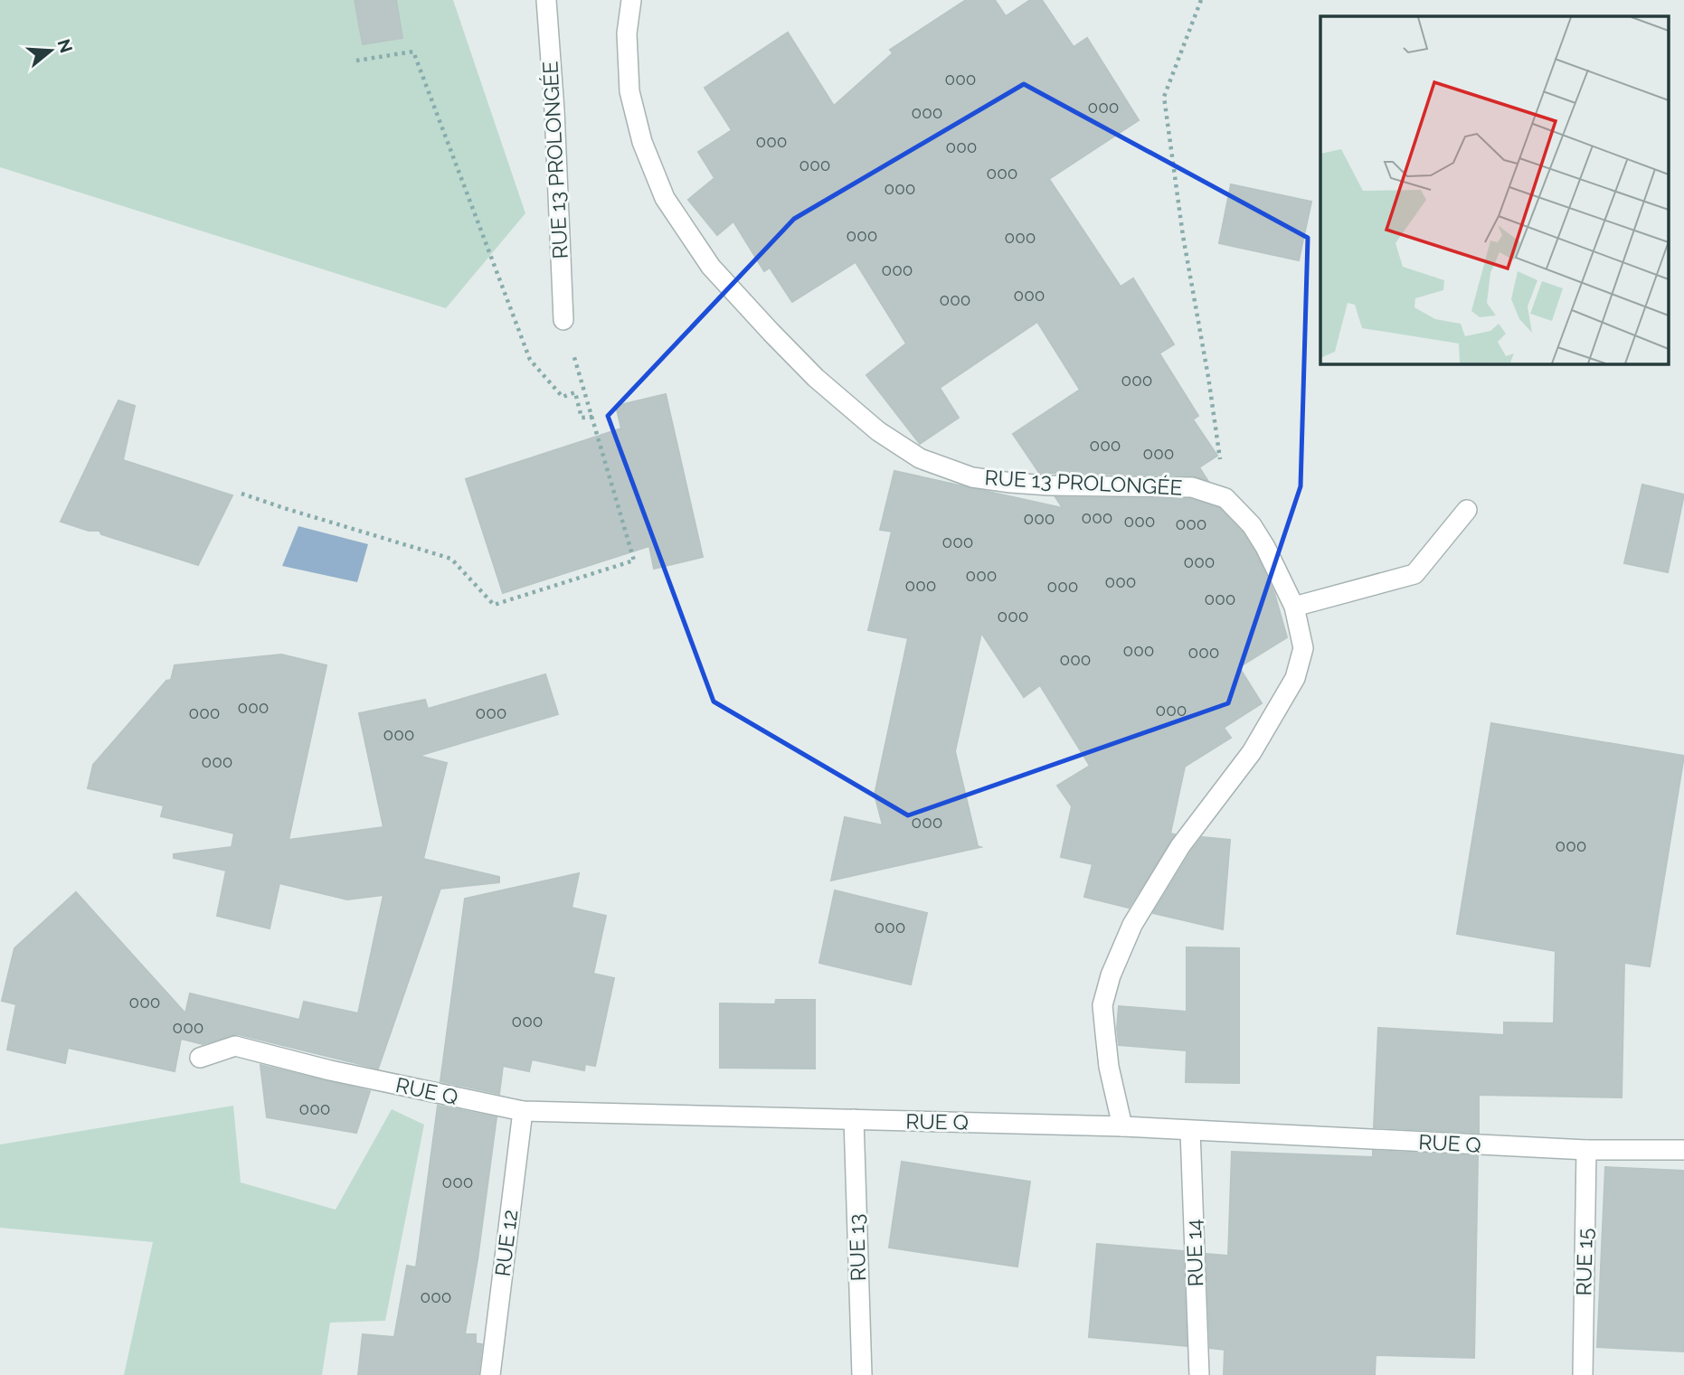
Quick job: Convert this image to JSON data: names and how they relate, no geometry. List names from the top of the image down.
{
  "streets": {
    "street": [
      "RUE 13 PROLONGÉE",
      "RUE Q",
      "RUE 12",
      "RUE 13",
      "RUE 14",
      "RUE 15"
    ]
  },
  "crossings": [
    ["RUE Q", "RUE 12"],
    ["RUE Q", "RUE 13"],
    ["RUE Q", "RUE 14"],
    ["RUE Q", "RUE 15"]
  ],
  "house_numbers": [
    "000",
    "000",
    "000",
    "000",
    "000",
    "000",
    "000",
    "000",
    "000",
    "000",
    "000",
    "000",
    "000",
    "000",
    "000",
    "000",
    "000",
    "000",
    "000",
    "000",
    "000",
    "000",
    "000",
    "000",
    "000",
    "000",
    "000",
    "000",
    "000",
    "000",
    "000",
    "000",
    "000",
    "000",
    "000",
    "000",
    "000",
    "000",
    "000",
    "000",
    "000",
    "000",
    "000",
    "000",
    "000",
    "000"
  ],
  "north": "right"
}
